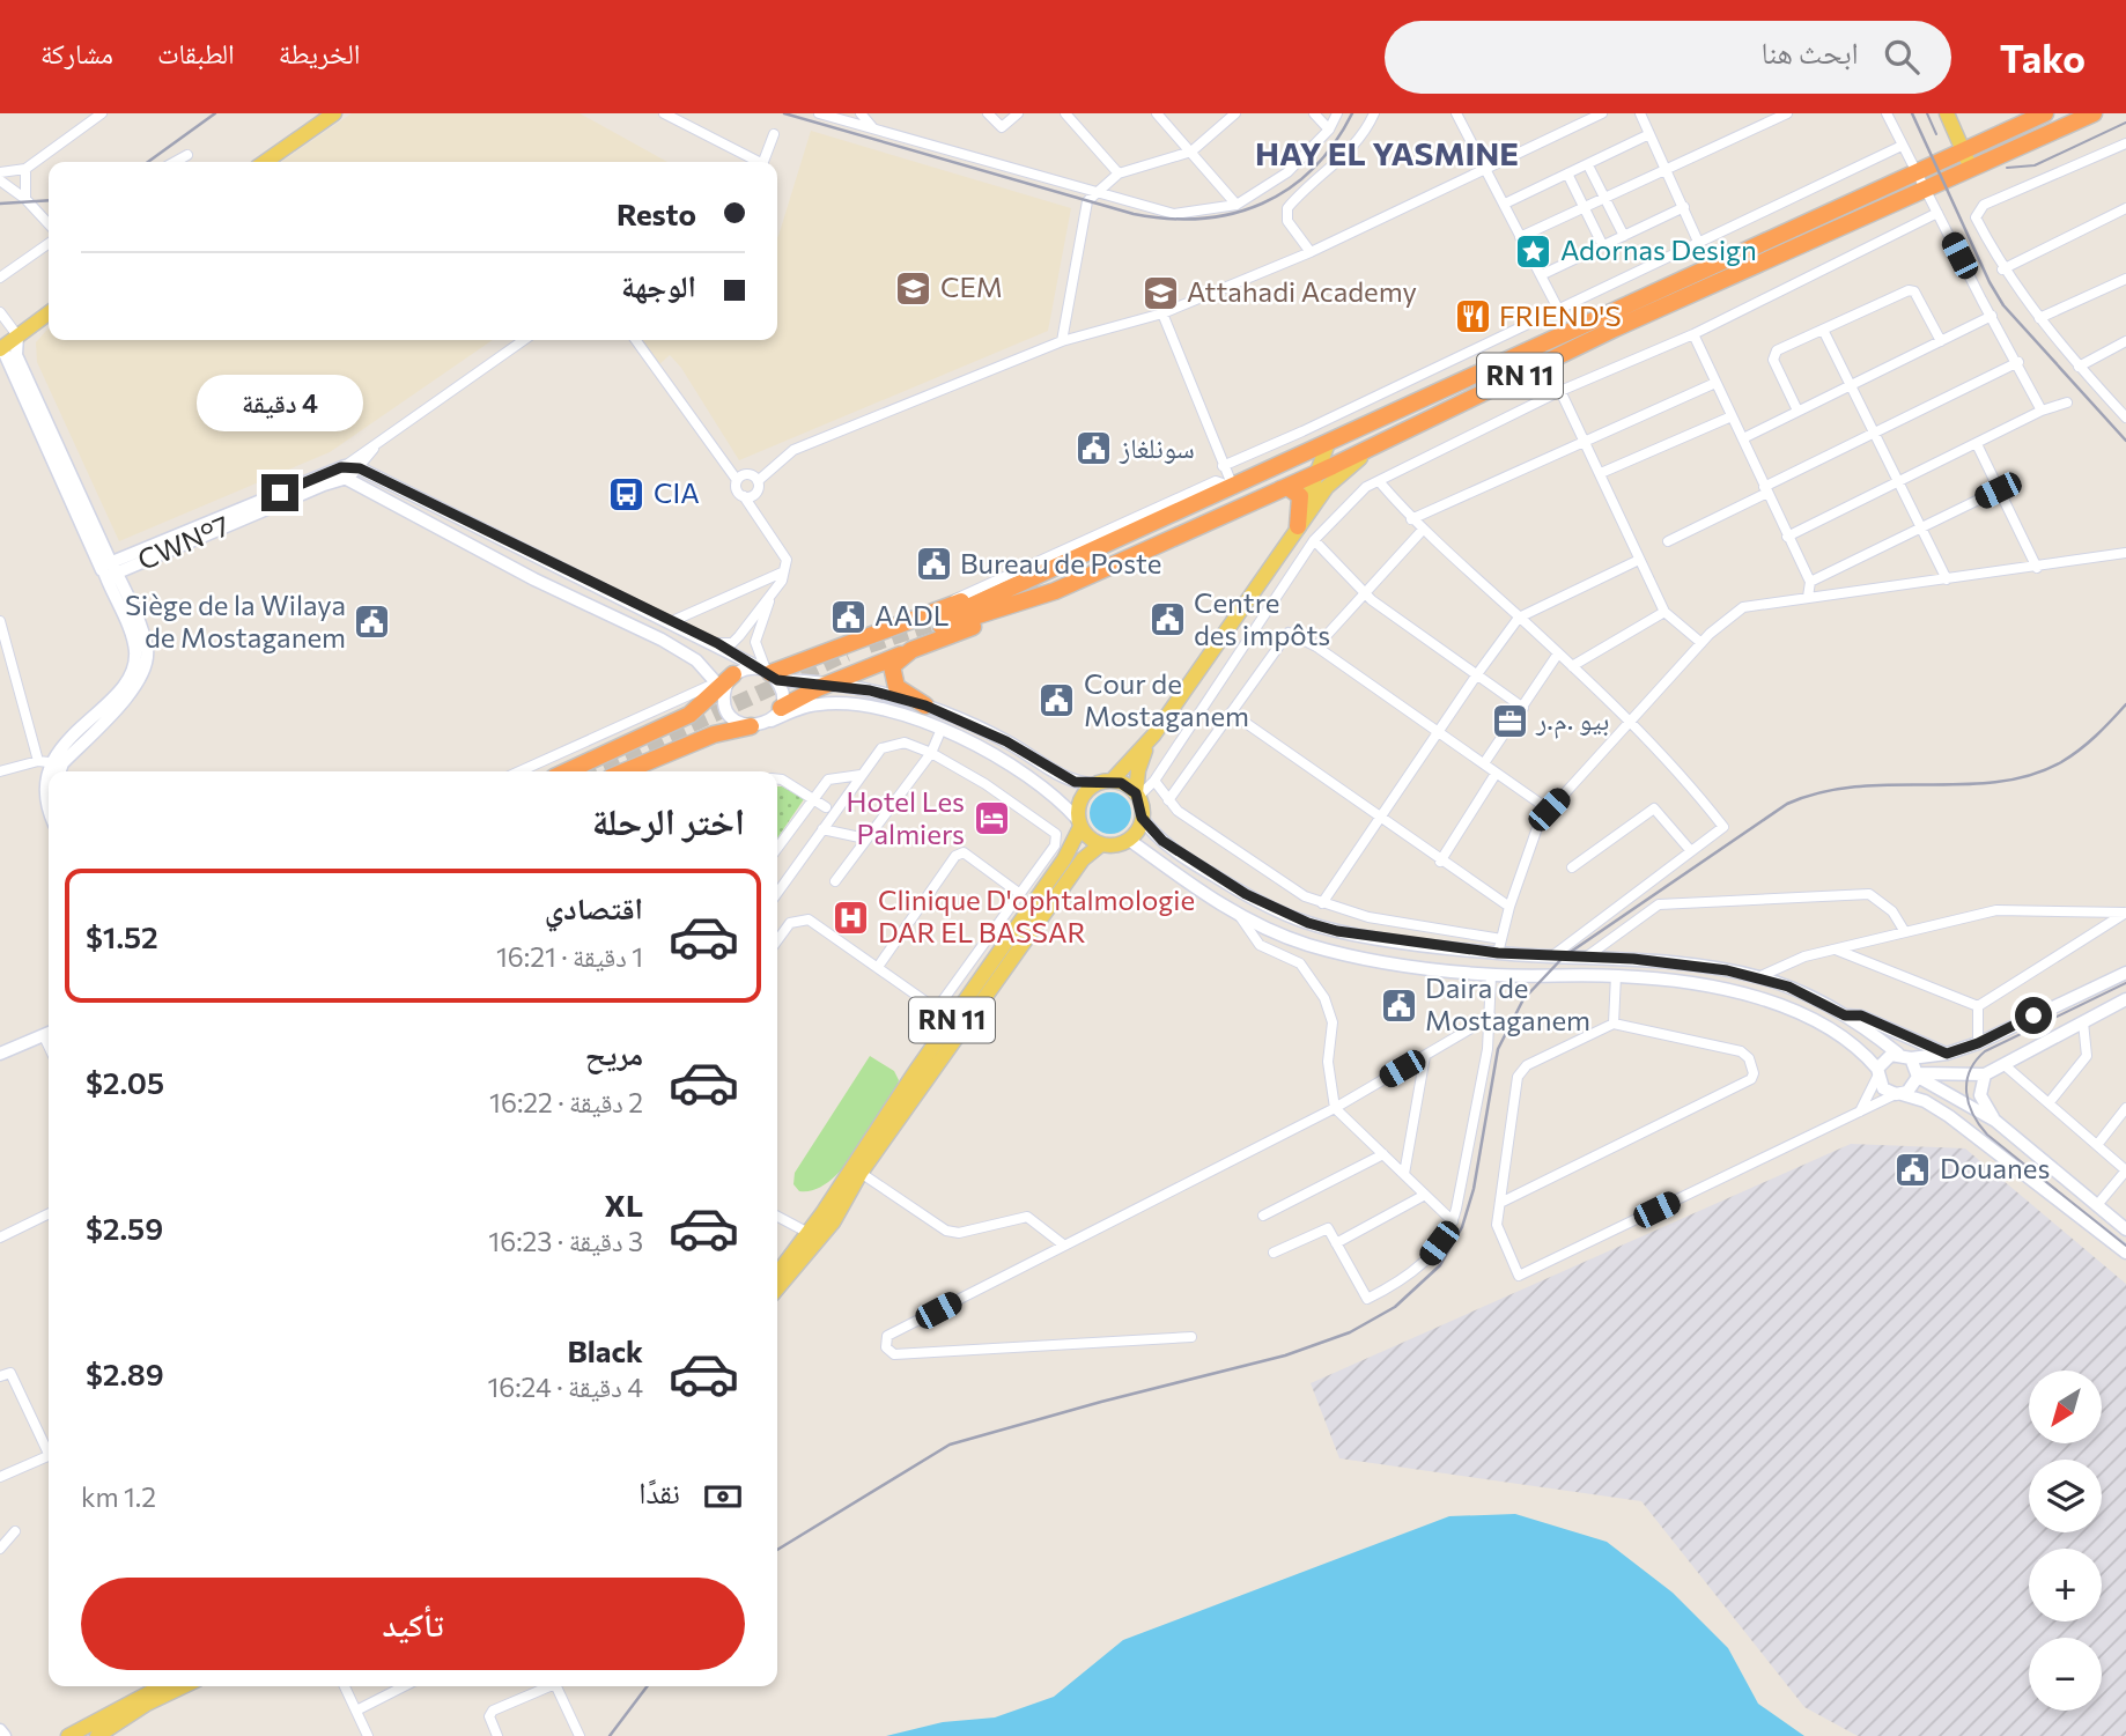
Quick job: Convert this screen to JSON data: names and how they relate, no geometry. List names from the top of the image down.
{
  "streets": {
    "highway": ["RN 11"],
    "main road": ["CWN°7"]
  },
  "districts": ["HAY EL YASMINE"],
  "places": {
    "place": ["Adornas Design"],
    "school or university": ["CEM", "Attahadi Academy"],
    "restaurant": ["FRIEND'S"],
    "public building": [
      "سونلغاز",
      "Bureau de Poste",
      "AADL",
      "Centre des impôts",
      "Siège de la Wilaya de Mostaganem",
      "Cour de Mostaganem",
      "Daira de Mostaganem",
      "Douanes"
    ],
    "bus stop": ["CIA"],
    "office": ["بيو .م.ر"],
    "hotel": ["Hotel Les Palmiers"],
    "hospital": ["Clinique D'ophtalmologie DAR EL BASSAR"]
  },
  "north": "bottom left",
  "page": {
    "header": "Tako",
    "search": "ابحث هنا",
    "nav": ["الخريطة", "الطبقات", "مشاركة"],
    "banner": ["Resto", "الوجهة"],
    "bubble": "4 دقيقة",
    "heading": "اختر الرحلة",
    "list": [
      {
        "name": "اقتصادي",
        "note": "1 دقيقة · 16:21",
        "value": "$1.52"
      },
      {
        "name": "مريح",
        "note": "2 دقيقة · 16:22",
        "value": "$2.05"
      },
      {
        "name": "XL",
        "note": "3 دقيقة · 16:23",
        "value": "$2.59"
      },
      {
        "name": "Black",
        "note": "4 دقيقة · 16:24",
        "value": "$2.89"
      }
    ],
    "map_buttons": ["+", "−"],
    "pay": ["نقدًا", "1.2 km"],
    "buttons": "تأكيد"
  }
}
